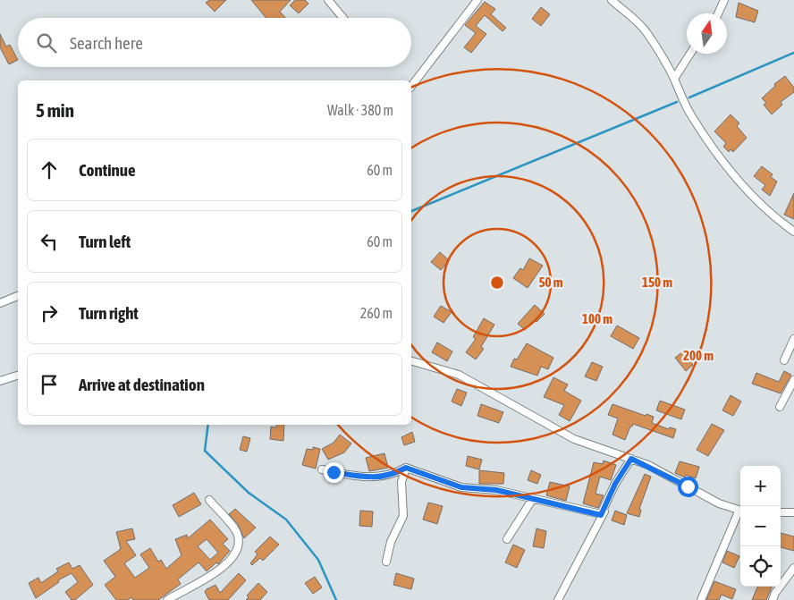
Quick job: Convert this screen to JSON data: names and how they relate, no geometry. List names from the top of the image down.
{
  "north": "top",
  "page": {
    "search": "Search here",
    "heading": ["5 min", "Walk · 380 m"],
    "list": [
      ["Continue", "60 m"],
      ["Turn left", "60 m"],
      ["Turn right", "260 m"],
      "Arrive at destination"
    ],
    "map_buttons": ["+", "−"]
  },
  "rings": [
    "50 m",
    "150 m",
    "100 m",
    "200 m"
  ]
}
